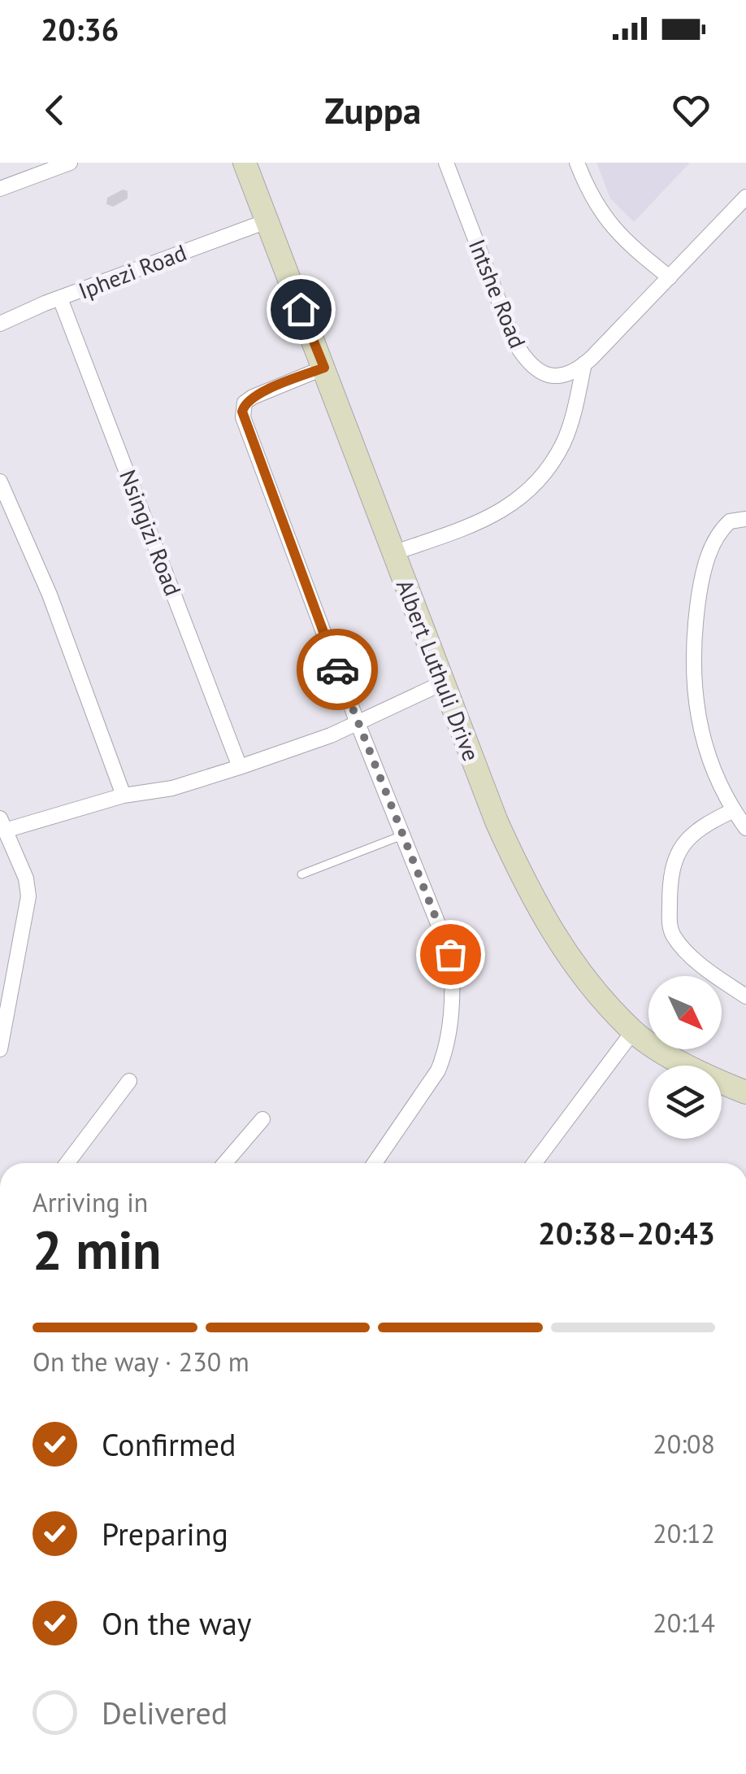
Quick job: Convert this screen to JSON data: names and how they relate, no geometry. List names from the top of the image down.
{
  "streets": {
    "street": [
      "Iphezi Road",
      "Intshe Road",
      "Nsingizi Road",
      "Albert Luthuli Drive"
    ]
  },
  "crossings": [
    ["Iphezi Road", "Nsingizi Road"],
    ["Iphezi Road", "Albert Luthuli Drive"]
  ],
  "north": "bottom right",
  "page": {
    "status": "20:36",
    "header": "Zuppa",
    "heading": ["2 min", "Arriving in", "20:38–20:43"],
    "bar": "On the way · 230 m",
    "list": [
      ["Confirmed", "20:08"],
      ["Preparing", "20:12"],
      ["On the way", "20:14"],
      "Delivered"
    ]
  }
}
